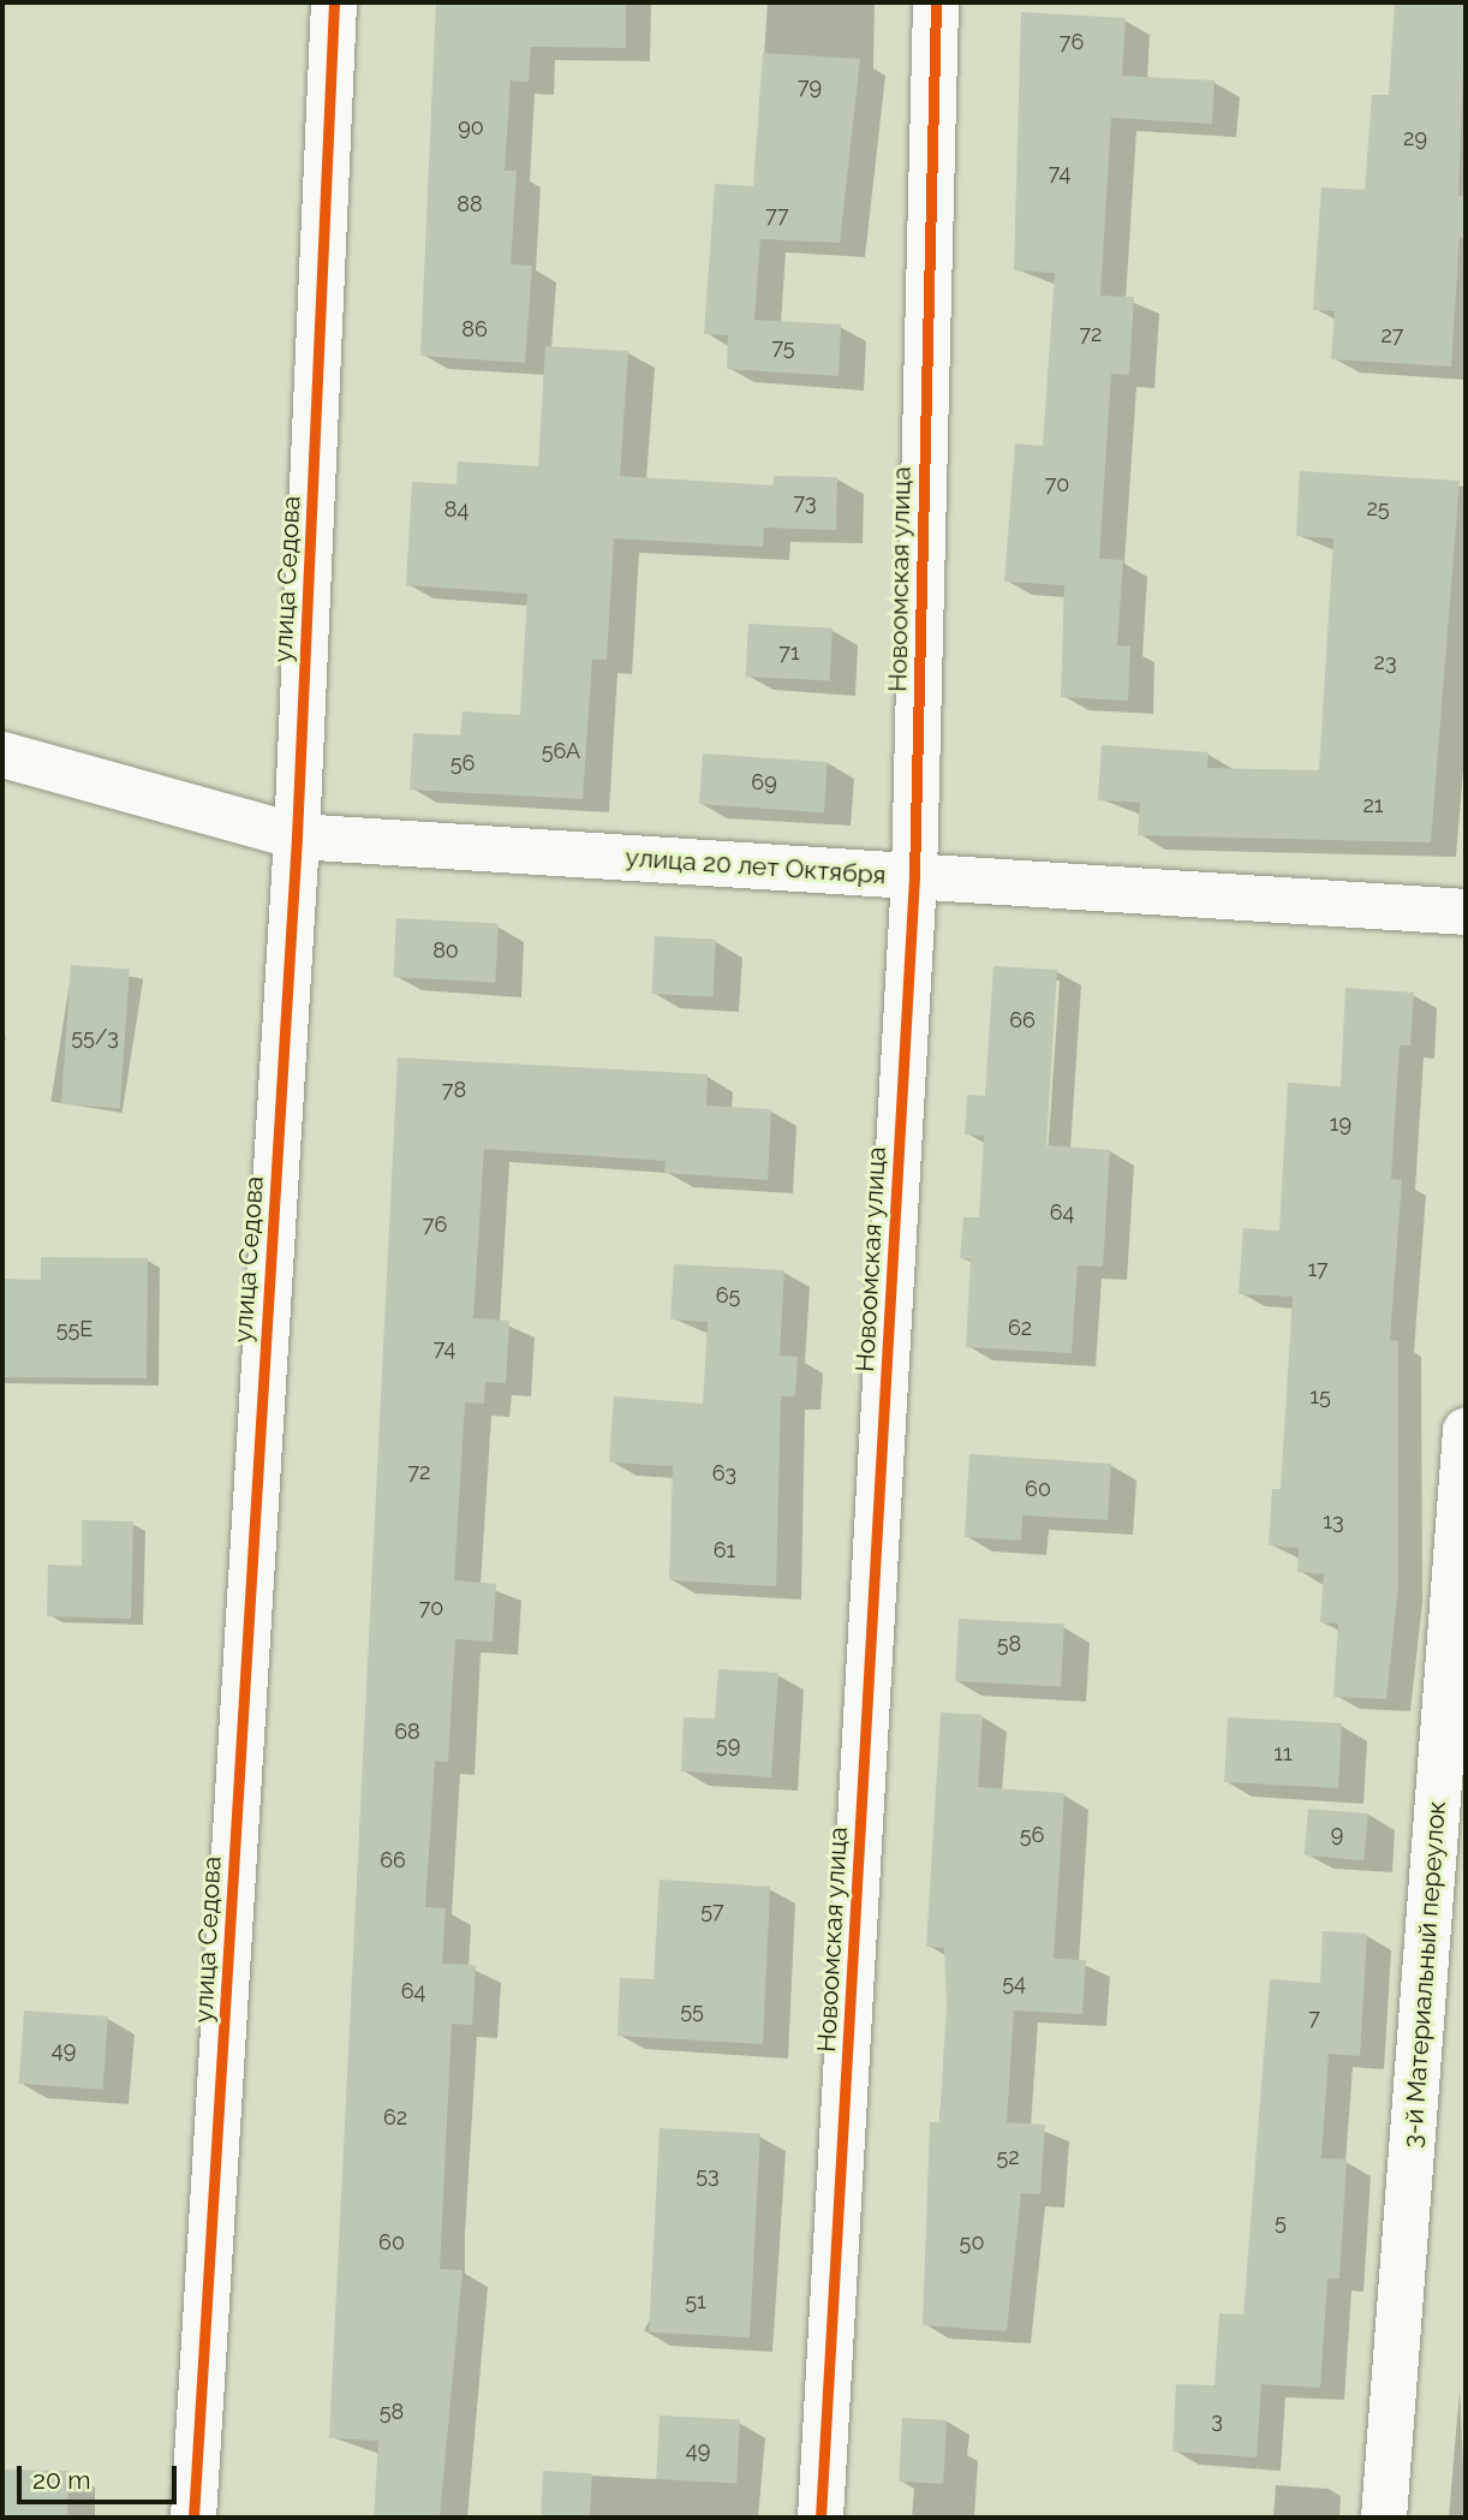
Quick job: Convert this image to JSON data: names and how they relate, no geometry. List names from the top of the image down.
{
  "streets": {
    "street": [
      "улица Седова",
      "Новоомская улица",
      "улица 20 лет Октября",
      "3-й Материальный переулок"
    ]
  },
  "crossings": [
    ["улица Седова", "улица 20 лет Октября"],
    ["Новоомская улица", "улица 20 лет Октября"]
  ],
  "house_numbers": [
    "76",
    "79",
    "90",
    "29",
    "74",
    "88",
    "77",
    "86",
    "72",
    "27",
    "75",
    "70",
    "73",
    "25",
    "84",
    "71",
    "23",
    "56А",
    "56",
    "69",
    "21",
    "80",
    "66",
    "55/3",
    "78",
    "19",
    "64",
    "76",
    "17",
    "65",
    "62",
    "55Е",
    "74",
    "15",
    "72",
    "63",
    "60",
    "13",
    "61",
    "70",
    "58",
    "68",
    "59",
    "11",
    "9",
    "56",
    "66",
    "57",
    "54",
    "64",
    "55",
    "7",
    "49",
    "62",
    "52",
    "53",
    "5",
    "60",
    "50",
    "51",
    "58",
    "3",
    "49"
  ],
  "scale_bar": "20 m"
}
